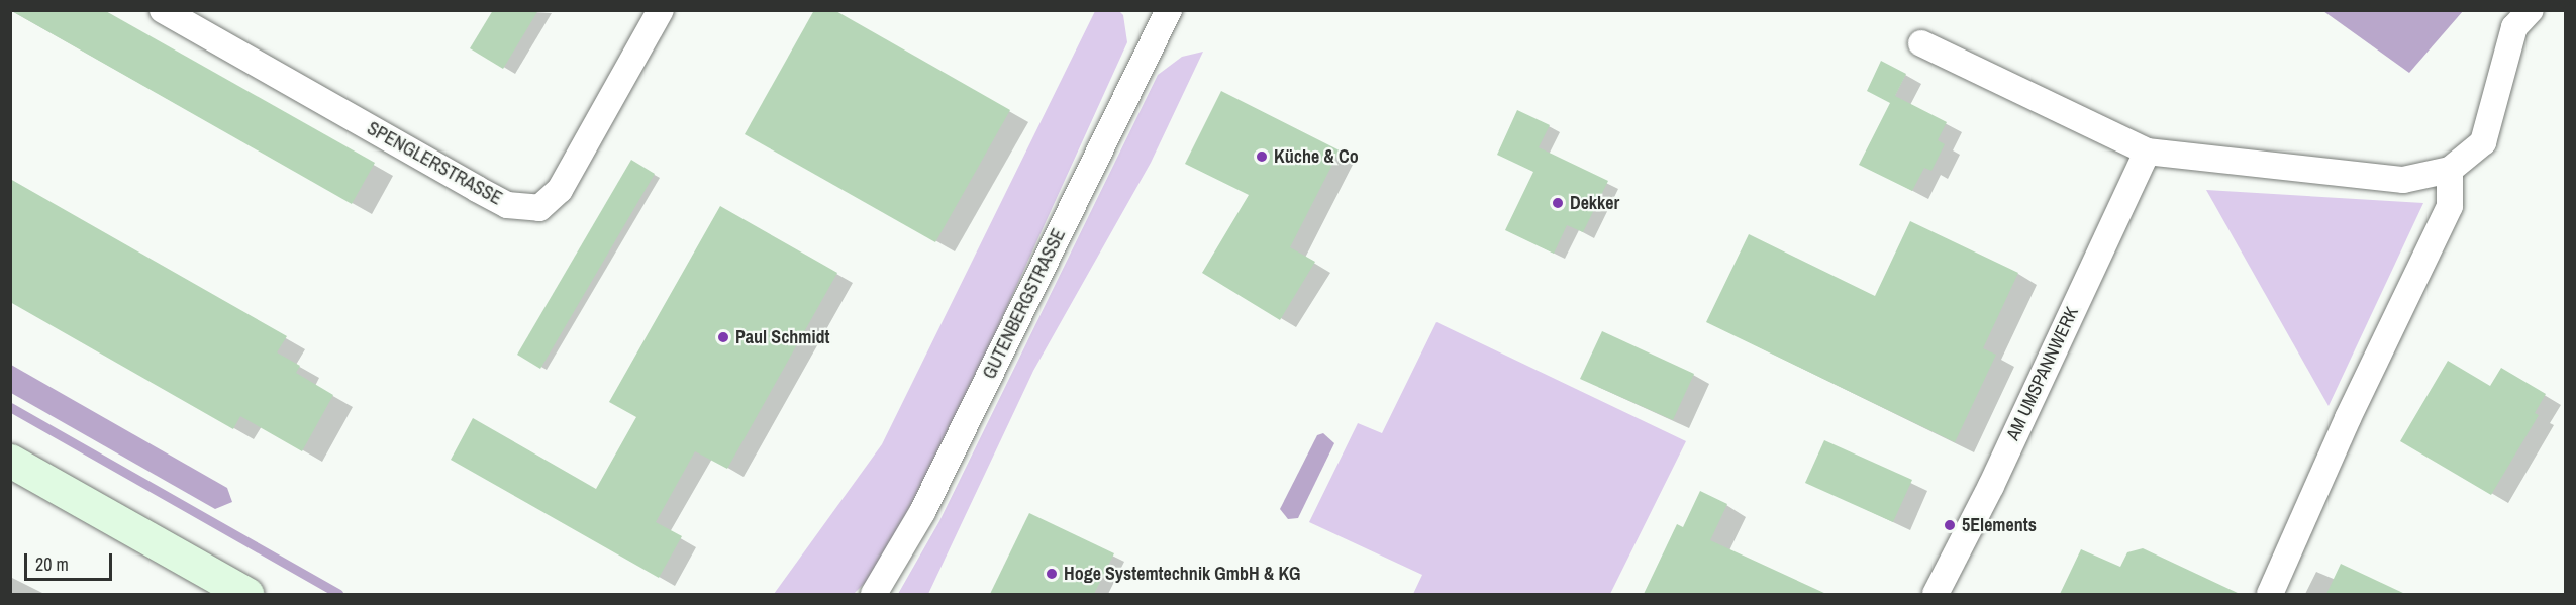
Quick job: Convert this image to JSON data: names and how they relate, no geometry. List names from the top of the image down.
{
  "streets": {
    "street": ["SPENGLERSTRASSE", "GUTENBERGSTRASSE", "AM UMSPANNWERK"]
  },
  "places": [
    "Küche & Co",
    "Dekker",
    "Paul Schmidt",
    "5Elements",
    "Hoge Systemtechnik GmbH & KG"
  ],
  "scale_bar": "20 m"
}
